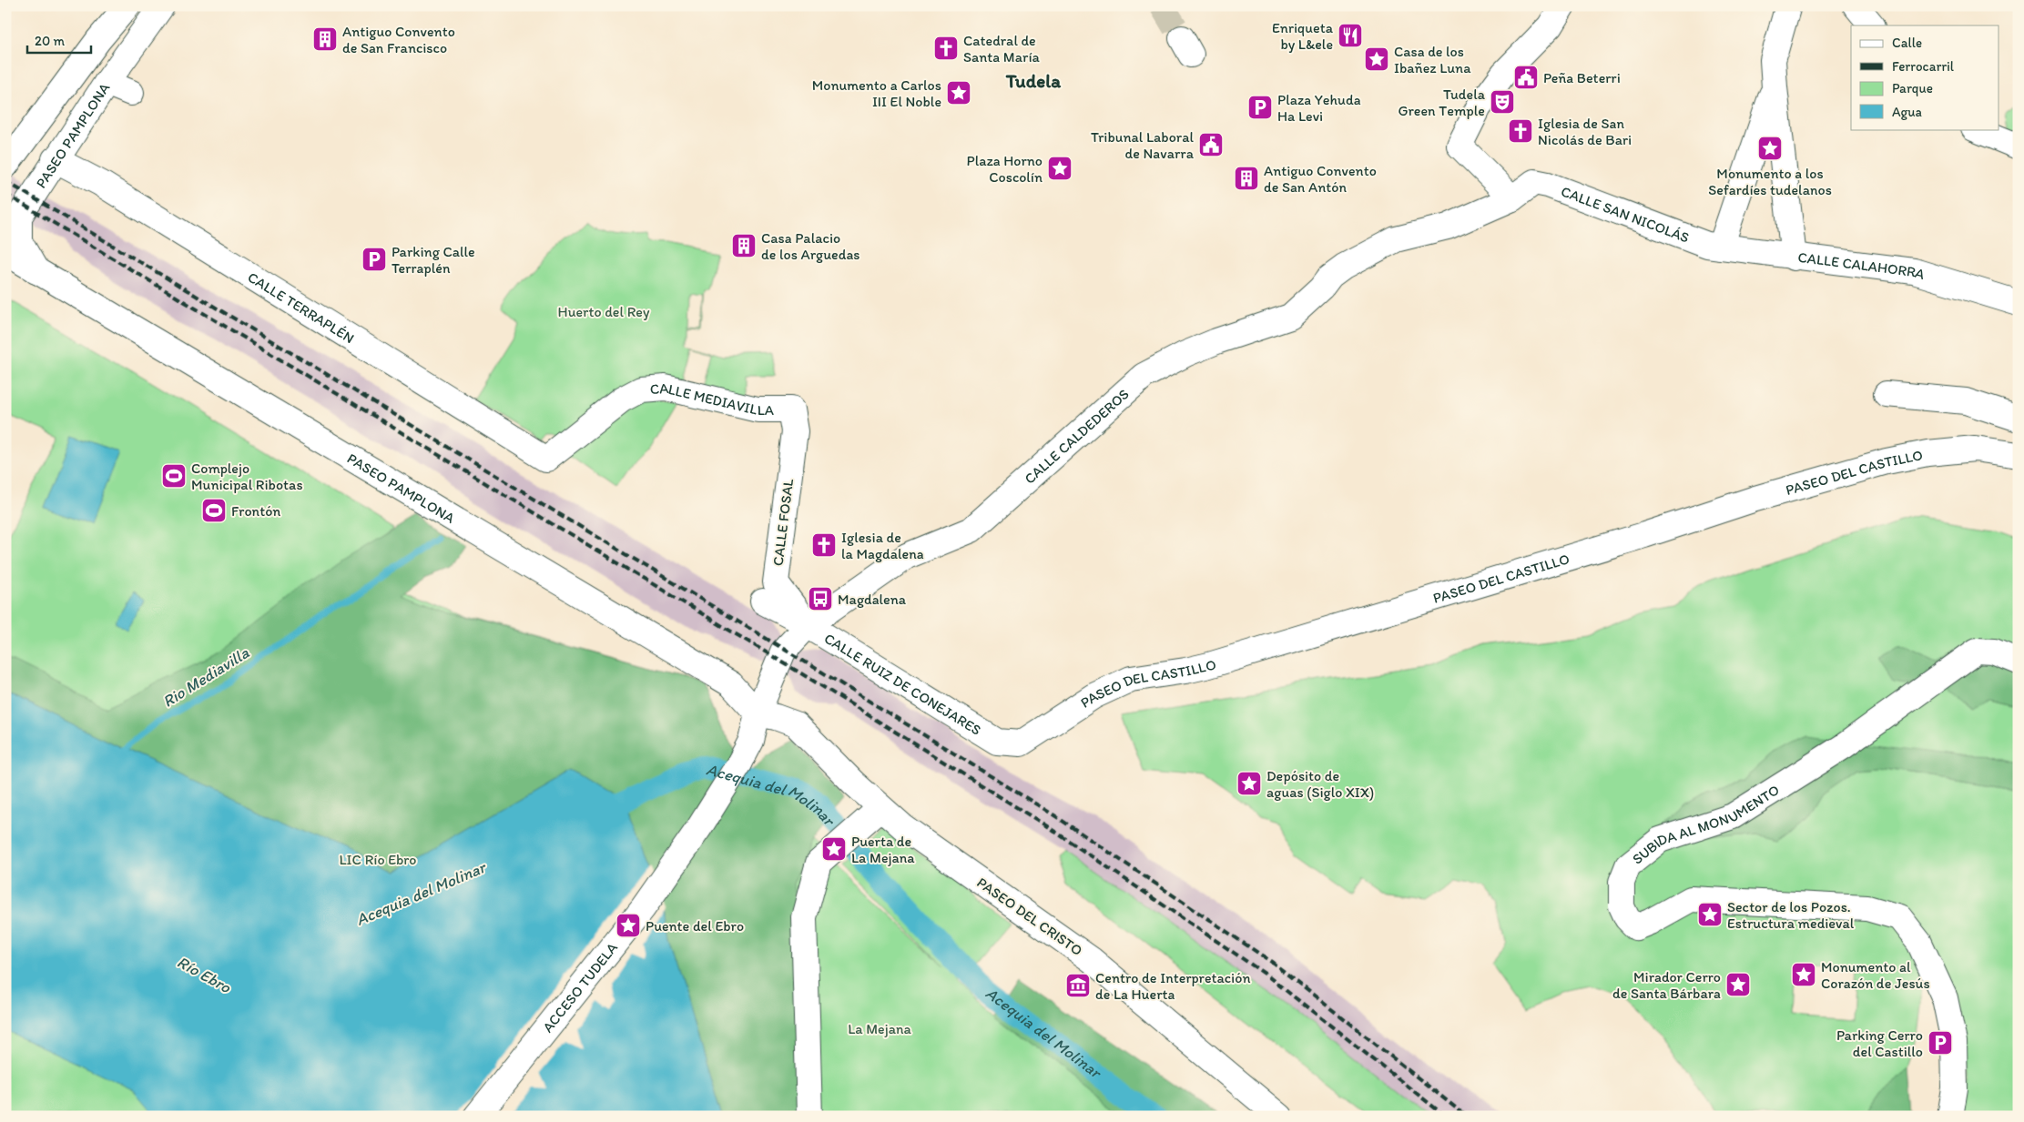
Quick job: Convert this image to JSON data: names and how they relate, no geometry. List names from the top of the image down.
{
  "streets": {
    "street": [
      "PASEO PAMPLONA",
      "CALLE SAN NICOLÁS",
      "CALLE CALAHORRA",
      "CALLE TERRAPLÉN",
      "CALLE MEDIAVILLA",
      "CALLE CALDEDEROS",
      "PASEO DEL CASTILLO",
      "CALLE FOSAL",
      "CALLE RUIZ DE CONEJARES",
      "SUBIDA AL MONUMENTO",
      "PASEO DEL CRISTO",
      "ACCESO TUDELA"
    ]
  },
  "crossings": [
    ["PASEO PAMPLONA", "CALLE TERRAPLÉN"],
    ["PASEO PAMPLONA", "CALLE CALDEDEROS"],
    ["PASEO PAMPLONA", "PASEO DEL CRISTO"],
    ["PASEO PAMPLONA", "ACCESO TUDELA"],
    ["CALLE SAN NICOLÁS", "CALLE CALAHORRA"],
    ["CALLE SAN NICOLÁS", "CALLE CALDEDEROS"],
    ["CALLE TERRAPLÉN", "CALLE MEDIAVILLA"],
    ["CALLE MEDIAVILLA", "CALLE FOSAL"],
    ["CALLE CALDEDEROS", "CALLE FOSAL"],
    ["CALLE CALDEDEROS", "CALLE RUIZ DE CONEJARES"],
    ["CALLE CALDEDEROS", "PASEO DEL CRISTO"],
    ["CALLE CALDEDEROS", "ACCESO TUDELA"],
    ["PASEO DEL CASTILLO", "CALLE RUIZ DE CONEJARES"],
    ["CALLE FOSAL", "CALLE RUIZ DE CONEJARES"],
    ["PASEO DEL CRISTO", "ACCESO TUDELA"]
  ],
  "districts": ["Tudela"],
  "water": ["Rio Mediavilla", "Acequia del Molinar", "Río Ebro"],
  "parks": ["Huerto del Rey", "LIC Río Ebro", "La Mejana"],
  "places": {
    "restaurant": ["Enriqueta by L&ele"],
    "building": ["Antiguo Convento de San Francisco", "Antiguo Convento de San Antón", "Casa Palacio de los Arguedas"],
    "church": ["Catedral de Santa María", "Iglesia de San Nicolás de Bari", "Iglesia de la Magdalena"],
    "place": [
      "Casa de los Ibañez Luna",
      "Monumento a Carlos III El Noble",
      "Monumento a los Sefardíes tudelanos",
      "Plaza Horno Coscolín",
      "Depósito de aguas (Siglo XIX)",
      "Puerta de La Mejana",
      "Sector de los Pozos. Estructura medieval",
      "Puente del Ebro",
      "Monumento al Corazón de Jesús",
      "Mirador Cerro de Santa Bárbara"
    ],
    "public building": ["Peña Beterri", "Tribunal Laboral de Navarra"],
    "theatre": ["Tudela Green Temple"],
    "parking": ["Plaza Yehuda Ha Levi", "Parking Calle Terraplén", "Parking Cerro del Castillo"],
    "sports": ["Complejo Municipal Ribotas", "Frontón"],
    "bus stop": ["Magdalena"],
    "museum": ["Centro de Interpretación de La Huerta"]
  },
  "legend": [
    "Calle",
    "Ferrocarril",
    "Parque",
    "Agua"
  ],
  "scale_bar": "20 m"
}
